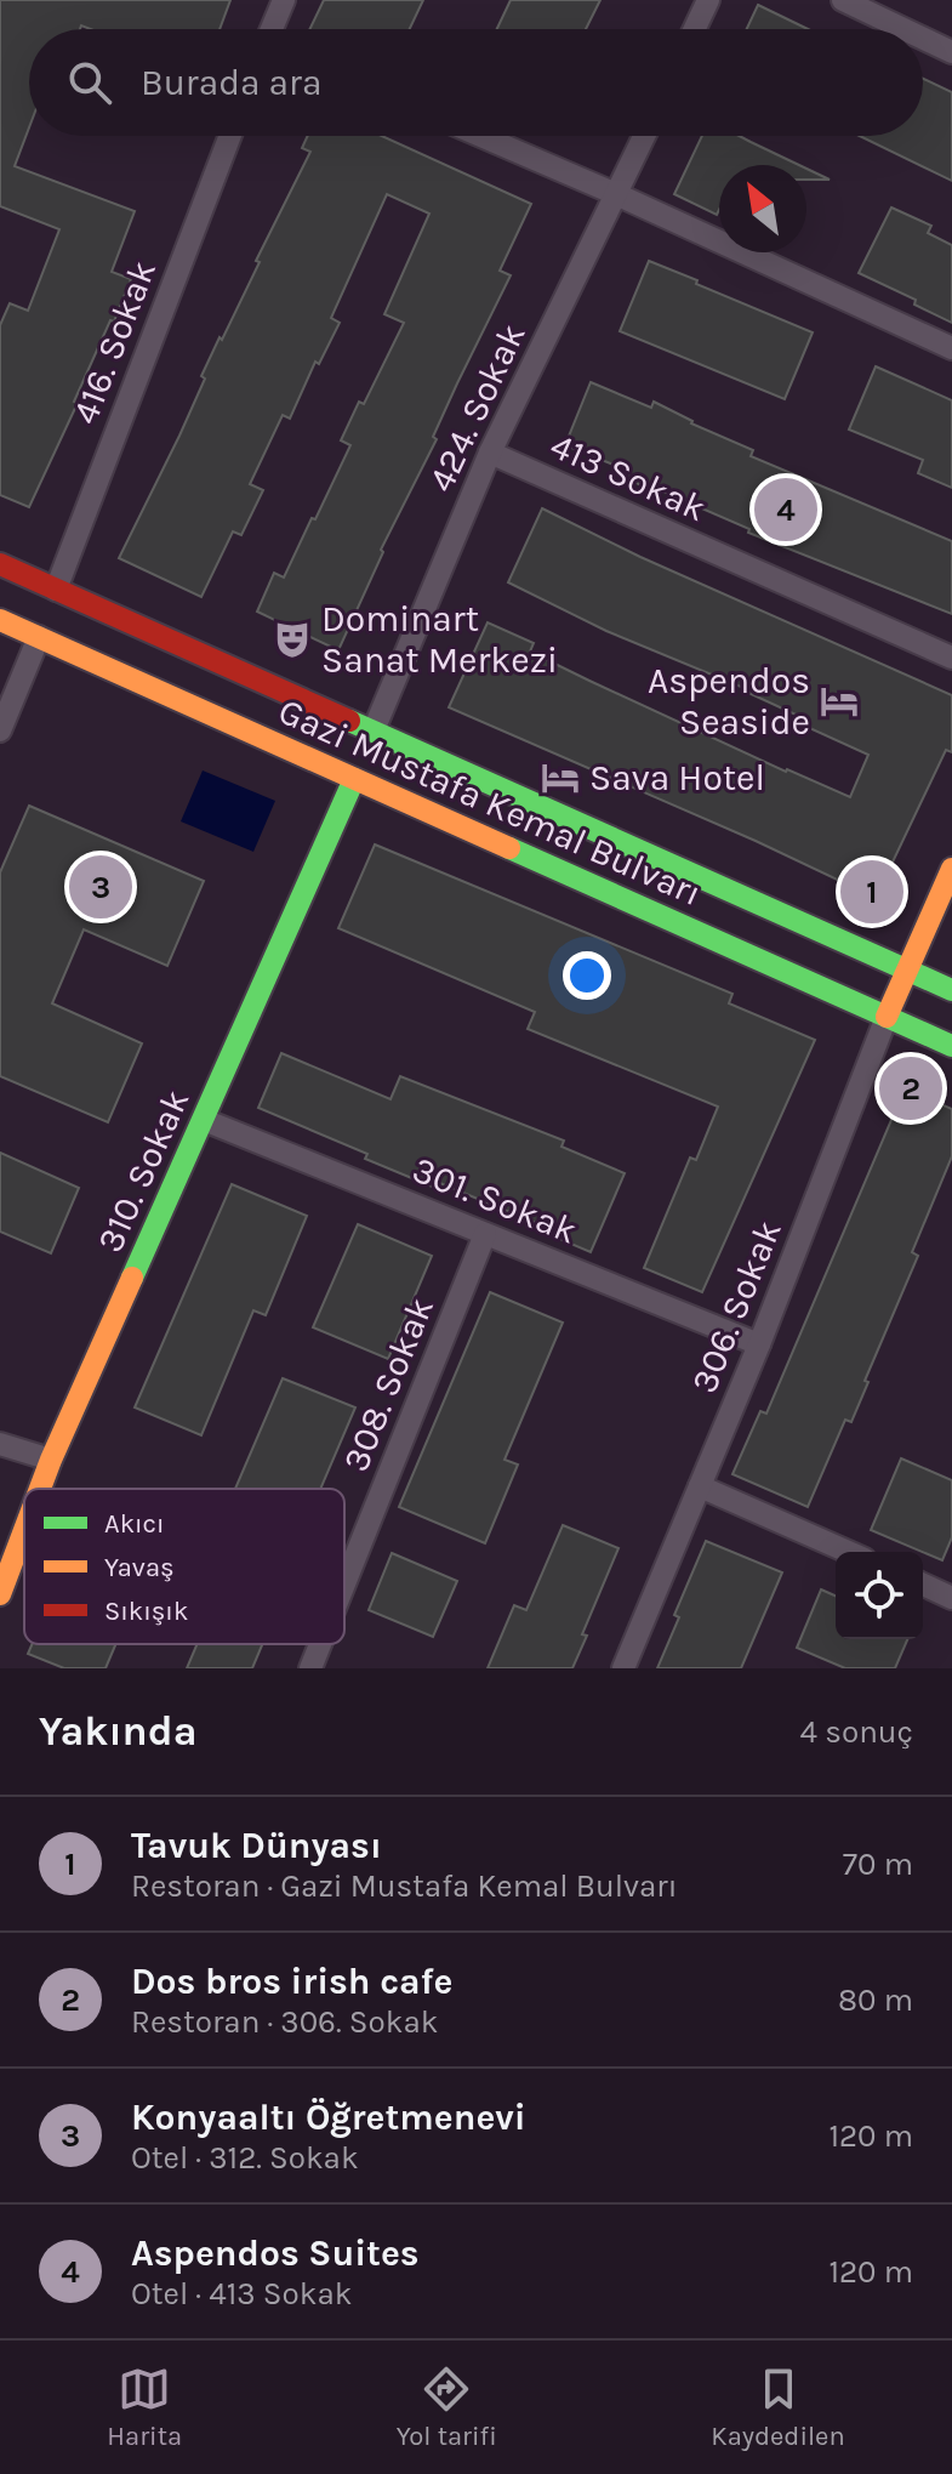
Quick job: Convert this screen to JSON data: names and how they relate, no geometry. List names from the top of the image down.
{
  "streets": {
    "main road": ["Gazi Mustafa Kemal Bulvarı", "310. Sokak", "306. Sokak"],
    "street": [
      "416. Sokak",
      "424. Sokak",
      "413 Sokak",
      "301. Sokak",
      "308. Sokak"
    ]
  },
  "crossings": [
    ["416. Sokak", "Gazi Mustafa Kemal Bulvarı"],
    ["424. Sokak", "413 Sokak"],
    ["424. Sokak", "Gazi Mustafa Kemal Bulvarı"],
    ["Gazi Mustafa Kemal Bulvarı", "310. Sokak"],
    ["Gazi Mustafa Kemal Bulvarı", "306. Sokak"],
    ["310. Sokak", "301. Sokak"],
    ["301. Sokak", "306. Sokak"],
    ["301. Sokak", "308. Sokak"]
  ],
  "places": {
    "theatre": ["Dominart Sanat Merkezi"],
    "hotel": ["Aspendos Seaside", "Sava Hotel"]
  },
  "legend": ["Akıcı", "Yavaş", "Sıkışık"],
  "north": "top left",
  "page": {
    "search": "Burada ara",
    "pins": [
      "4",
      "3",
      "1",
      "2"
    ],
    "heading": ["Yakında", "4 sonuç"],
    "list": [
      {
        "mark": "1",
        "name": "Tavuk Dünyası",
        "note": "Restoran · Gazi Mustafa Kemal Bulvarı",
        "value": "70 m"
      },
      {
        "mark": "2",
        "name": "Dos bros irish cafe",
        "note": "Restoran · 306. Sokak",
        "value": "80 m"
      },
      {
        "mark": "3",
        "name": "Konyaaltı Öğretmenevi",
        "note": "Otel · 312. Sokak",
        "value": "120 m"
      },
      {
        "mark": "4",
        "name": "Aspendos Suites",
        "note": "Otel · 413 Sokak",
        "value": "120 m"
      }
    ],
    "nav": ["Harita", "Yol tarifi", "Kaydedilen"]
  }
}
